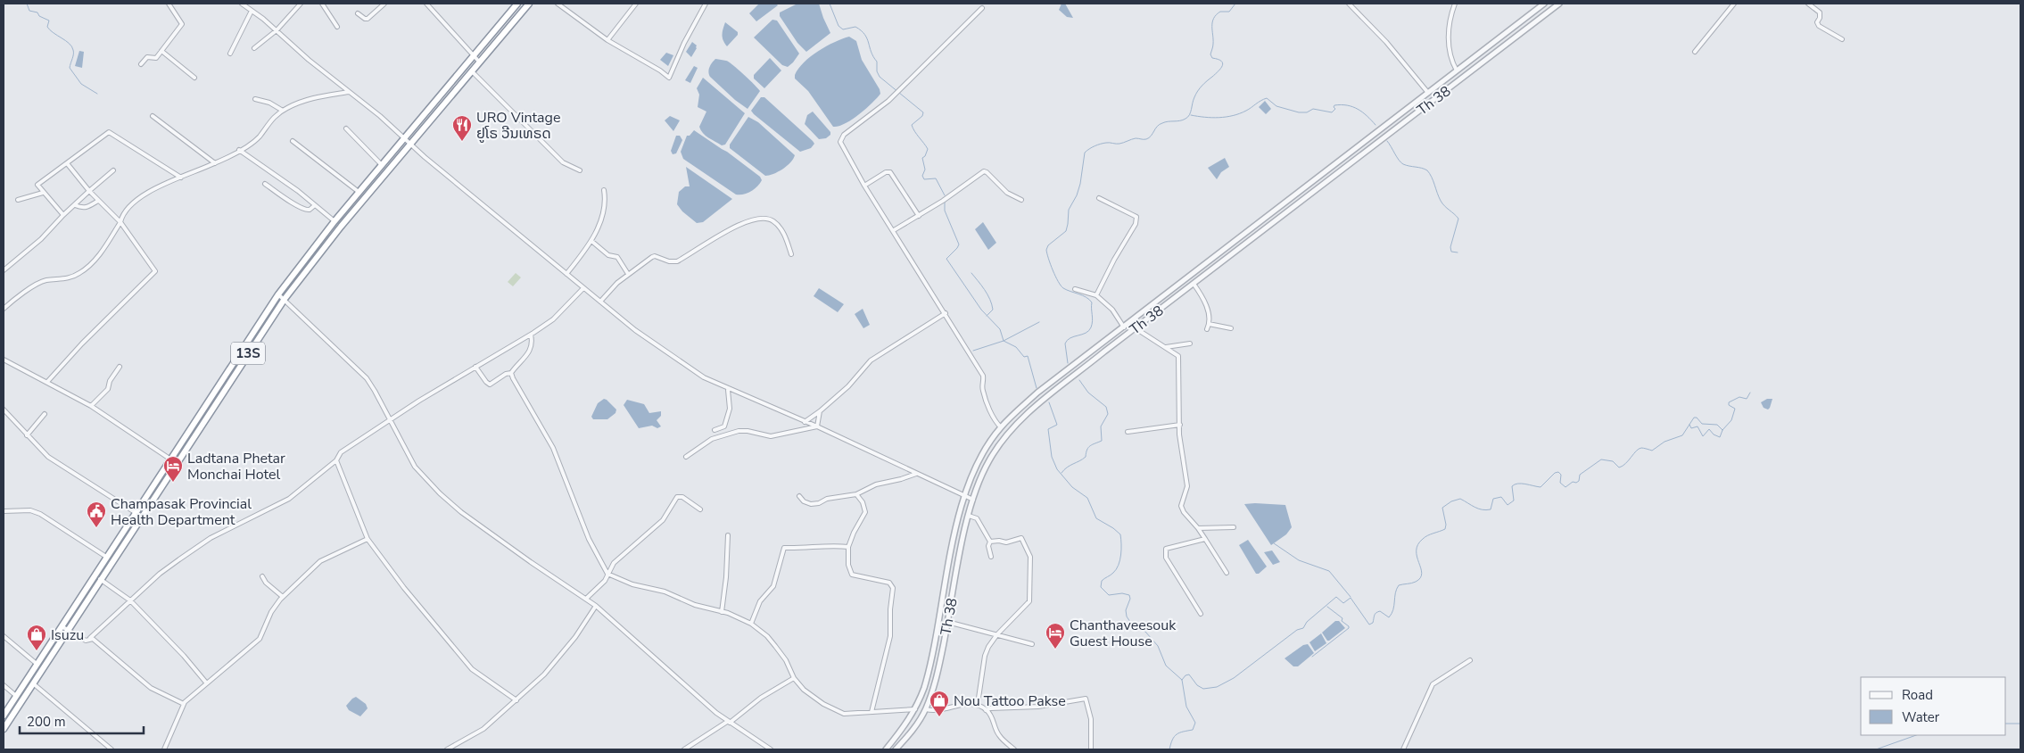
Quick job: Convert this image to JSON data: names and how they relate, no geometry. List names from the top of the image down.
{
  "streets": {
    "highway": ["13S"],
    "street": ["Th 38"]
  },
  "places": {
    "restaurant": ["URO Vintage ຢູໂຣ ວີນເທຣດ"],
    "hotel": ["Ladtana Phetar Monchai Hotel", "Chanthaveesouk Guest House"],
    "public building": ["Champasak Provincial Health Department"],
    "shop": ["Isuzu", "Nou Tattoo Pakse"]
  },
  "legend": ["Road", "Water"],
  "scale_bar": "200 m"
}
